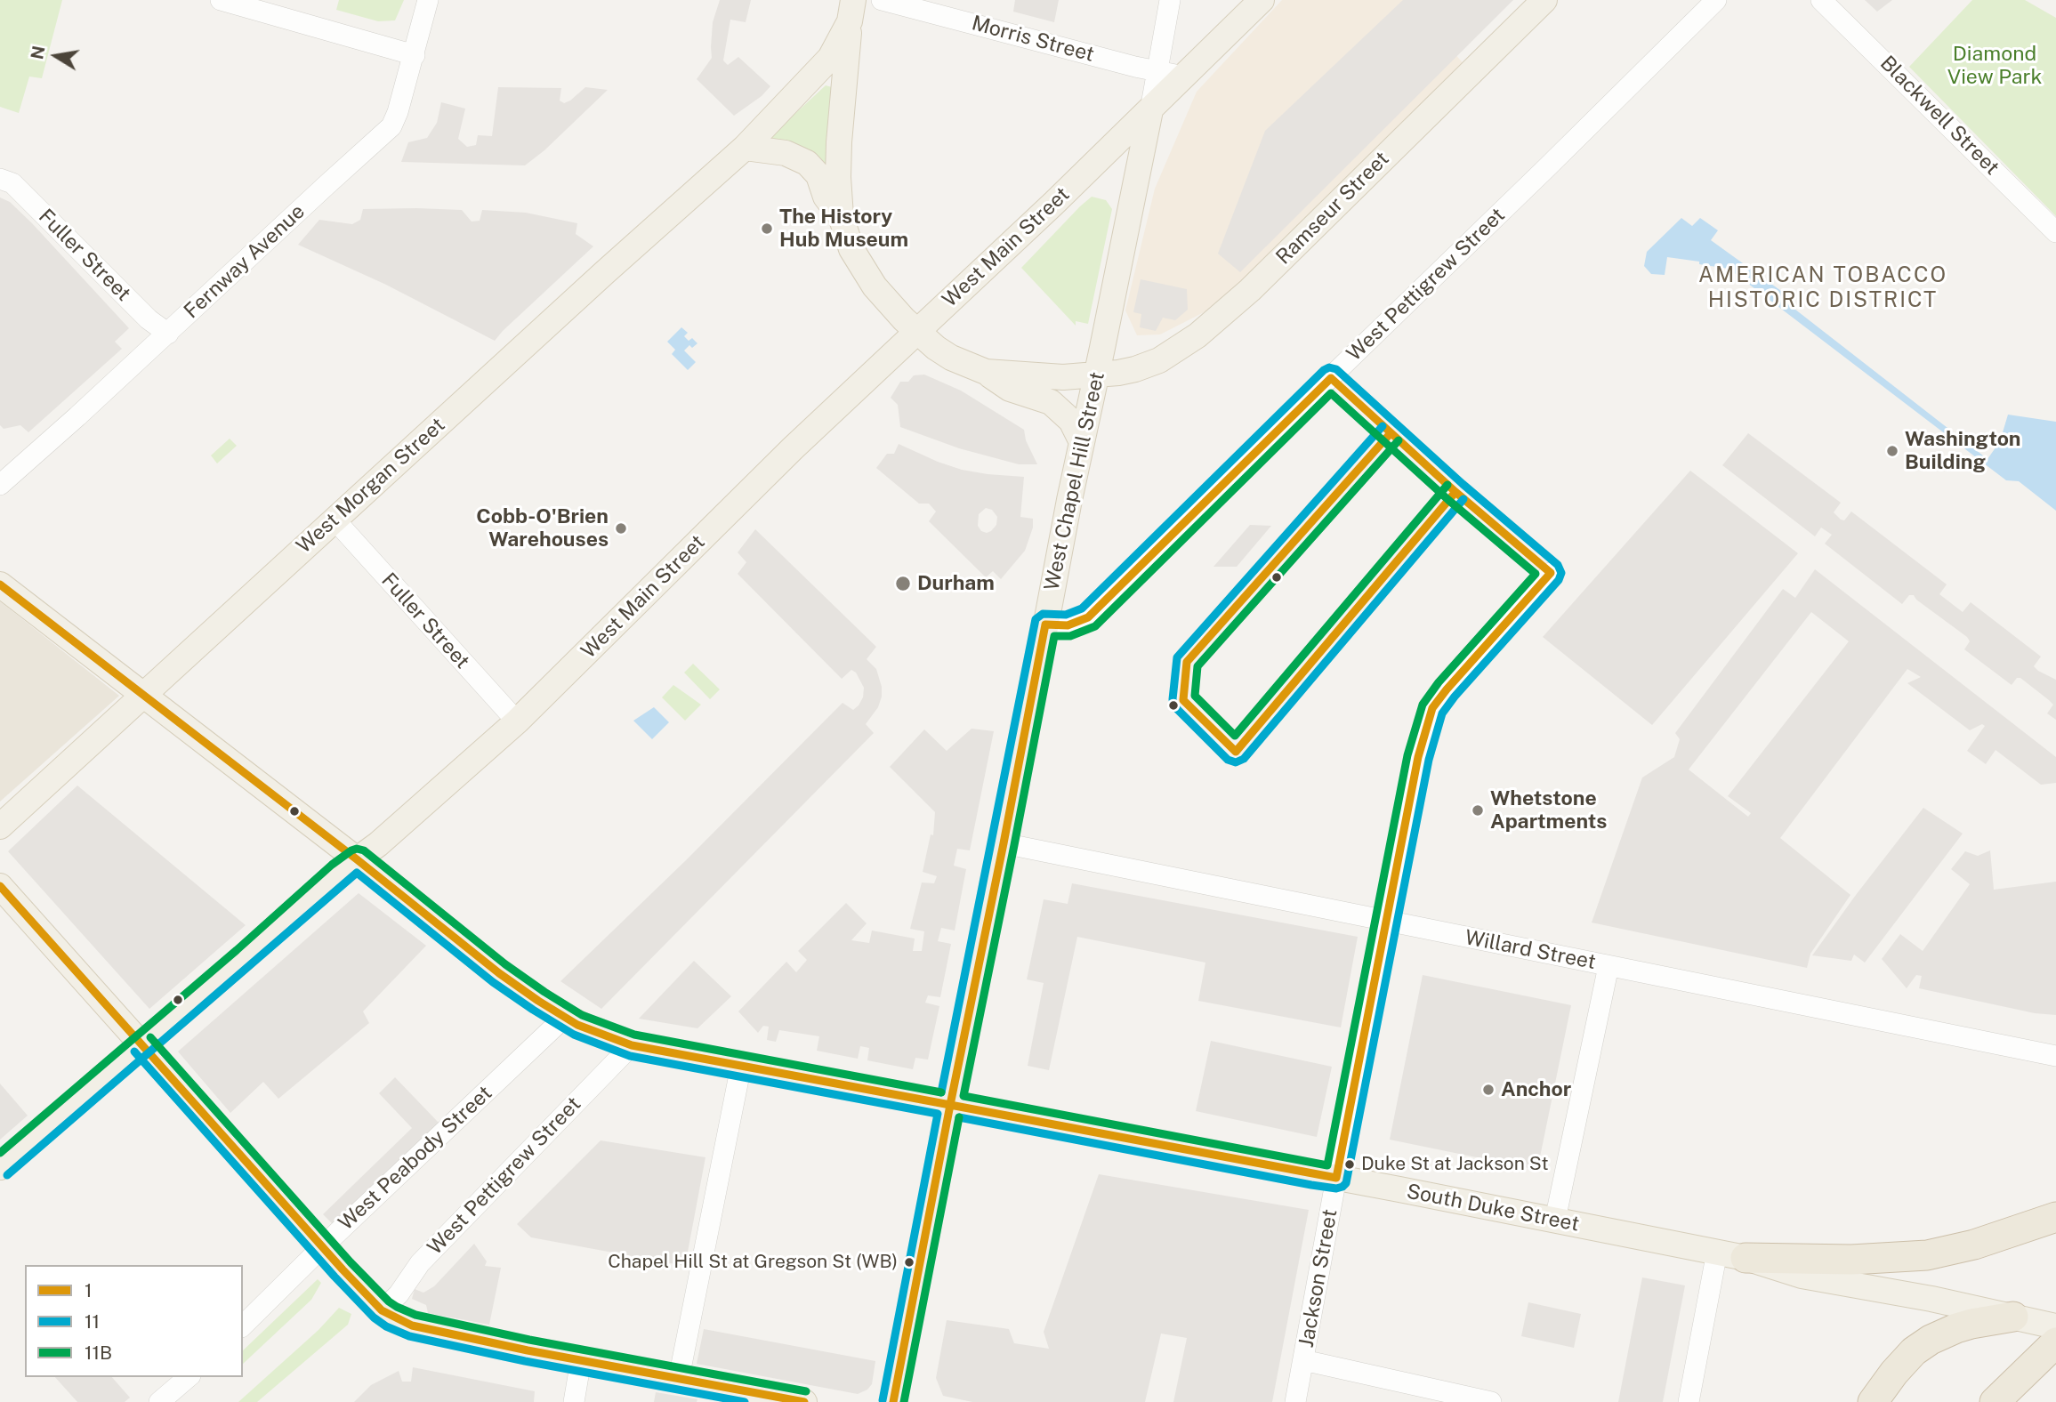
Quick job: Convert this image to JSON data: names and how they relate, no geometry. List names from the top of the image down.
{
  "streets": {
    "main road": [
      "Ramseur Street",
      "West Main Street",
      "West Chapel Hill Street",
      "West Morgan Street",
      "South Duke Street"
    ],
    "street": [
      "Morris Street",
      "Blackwell Street",
      "Fuller Street",
      "Fernway Avenue",
      "West Pettigrew Street",
      "Willard Street",
      "West Peabody Street",
      "Jackson Street"
    ]
  },
  "crossings": [
    ["Morris Street", "West Main Street"],
    ["Ramseur Street", "West Chapel Hill Street"],
    ["West Main Street", "Fuller Street"],
    ["West Main Street", "West Chapel Hill Street"],
    ["West Main Street", "South Duke Street"],
    ["Fuller Street", "Fernway Avenue"],
    ["Fuller Street", "West Morgan Street"],
    ["West Pettigrew Street", "West Chapel Hill Street"],
    ["West Pettigrew Street", "South Duke Street"],
    ["West Chapel Hill Street", "Willard Street"],
    ["West Chapel Hill Street", "South Duke Street"],
    ["West Morgan Street", "South Duke Street"],
    ["Willard Street", "Jackson Street"],
    ["West Peabody Street", "South Duke Street"],
    ["South Duke Street", "Jackson Street"]
  ],
  "districts": ["AMERICAN TOBACCO HISTORIC DISTRICT"],
  "parks": ["Diamond View Park"],
  "places": [
    "The History Hub Museum",
    "Washington Building",
    "Cobb-O'Brien Warehouses",
    "Durham",
    "Whetstone Apartments",
    "Anchor",
    "Duke St at Jackson St",
    "Chapel Hill St at Gregson St (WB)"
  ],
  "lines": ["transit line 11", "transit line 1", "transit line 11B"],
  "legend": ["1", "11", "11B"],
  "north": "left"
}
